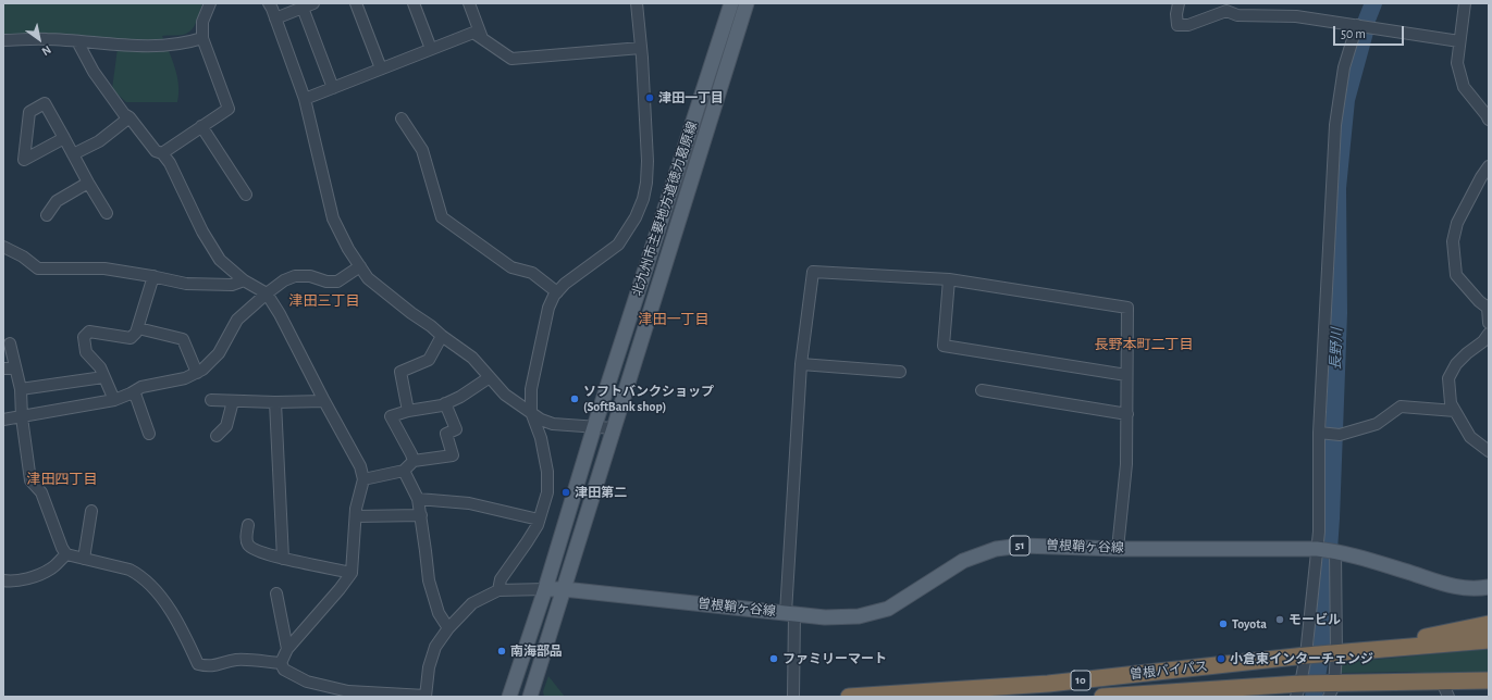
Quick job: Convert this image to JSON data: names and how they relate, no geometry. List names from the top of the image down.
{
  "streets": {
    "highway": ["曽根バイパス", "10"],
    "main road": ["北九州市主要地方道徳力葛原線", "51", "曽根鞘ヶ谷線"]
  },
  "crossings": [
    ["北九州市主要地方道徳力葛原線", "曽根鞘ヶ谷線"]
  ],
  "districts": [
    "津田三丁目",
    "津田一丁目",
    "長野本町二丁目",
    "津田四丁目"
  ],
  "water": ["長野川"],
  "places": [
    "津田一丁目",
    "ソフトバンクショップ (SoftBank shop)",
    "津田第二",
    "モービル",
    "Toyota",
    "南海部品",
    "ファミリーマート",
    "小倉東インターチェンジ"
  ],
  "scale_bar": "50 m",
  "north": "bottom right"
}
